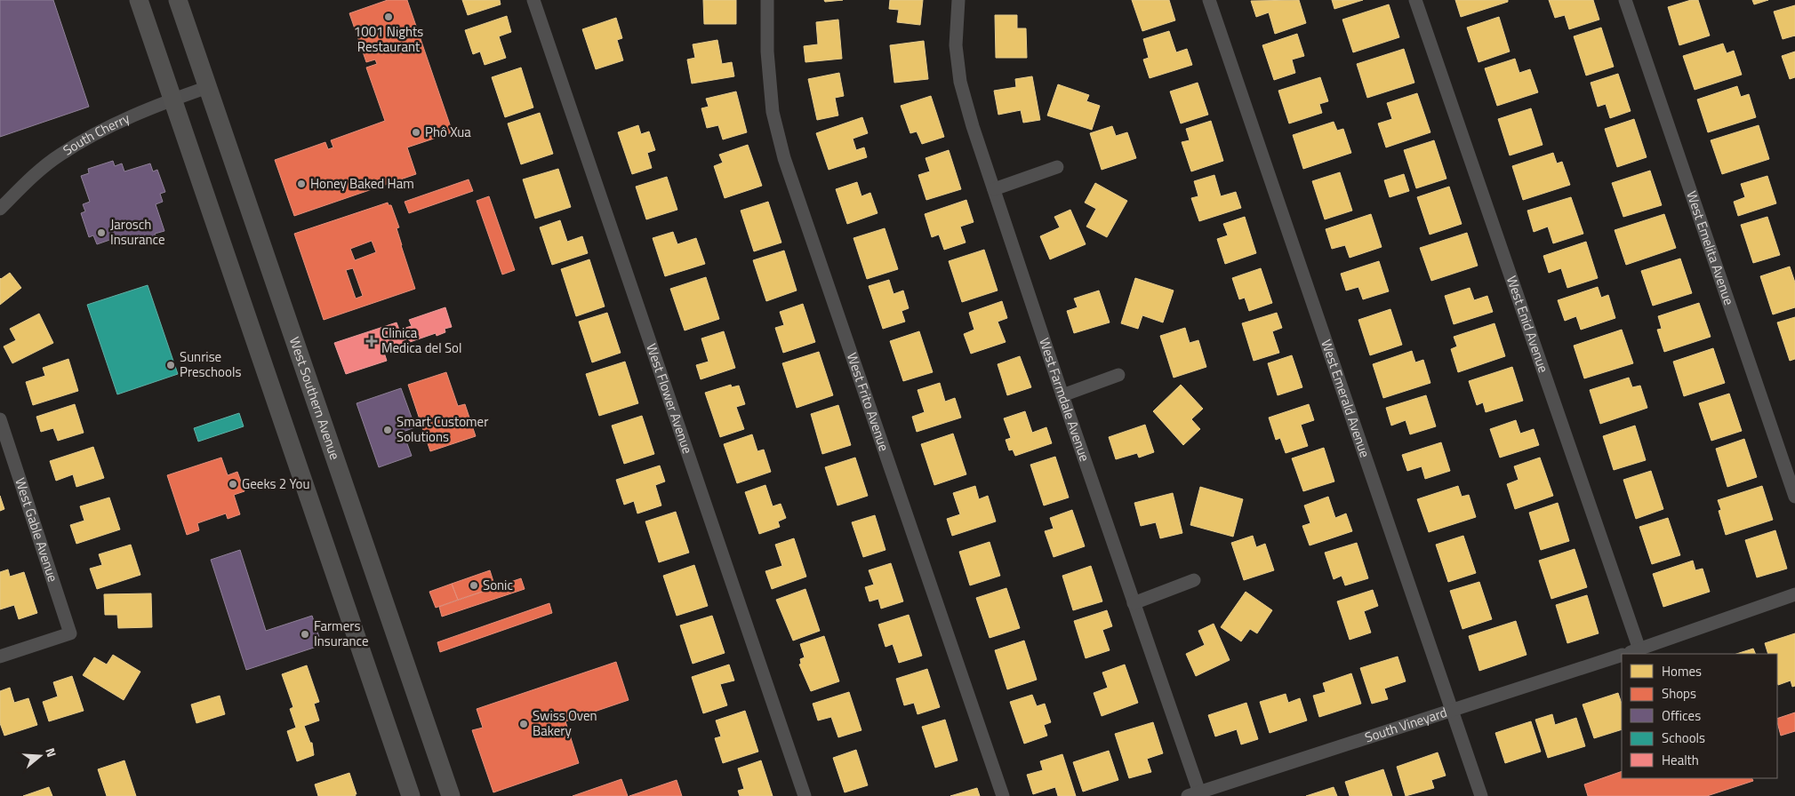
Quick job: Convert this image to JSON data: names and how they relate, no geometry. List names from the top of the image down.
{
  "streets": {
    "main road": ["West Southern Avenue"],
    "street": [
      "South Cherry",
      "West Emelita Avenue",
      "West Enid Avenue",
      "West Flower Avenue",
      "West Emerald Avenue",
      "West Farmdale Avenue",
      "West Frito Avenue",
      "West Gable Avenue",
      "South Vineyard"
    ]
  },
  "crossings": [
    ["South Cherry", "West Southern Avenue"],
    ["West Enid Avenue", "South Vineyard"],
    ["West Emerald Avenue", "South Vineyard"],
    ["West Farmdale Avenue", "South Vineyard"]
  ],
  "places": {
    "other": [
      "1001 Nights Restaurant",
      "Phô Xua",
      "Honey Baked Ham",
      "Jarosch Insurance",
      "Sunrise Preschools",
      "Smart Customer Solutions",
      "Geeks 2 You",
      "Sonic",
      "Farmers Insurance",
      "Swiss Oven Bakery"
    ],
    "health": ["Clinica Medica del Sol"]
  },
  "legend": [
    "Homes",
    "Shops",
    "Offices",
    "Schools",
    "Health"
  ],
  "north": "right"
}
